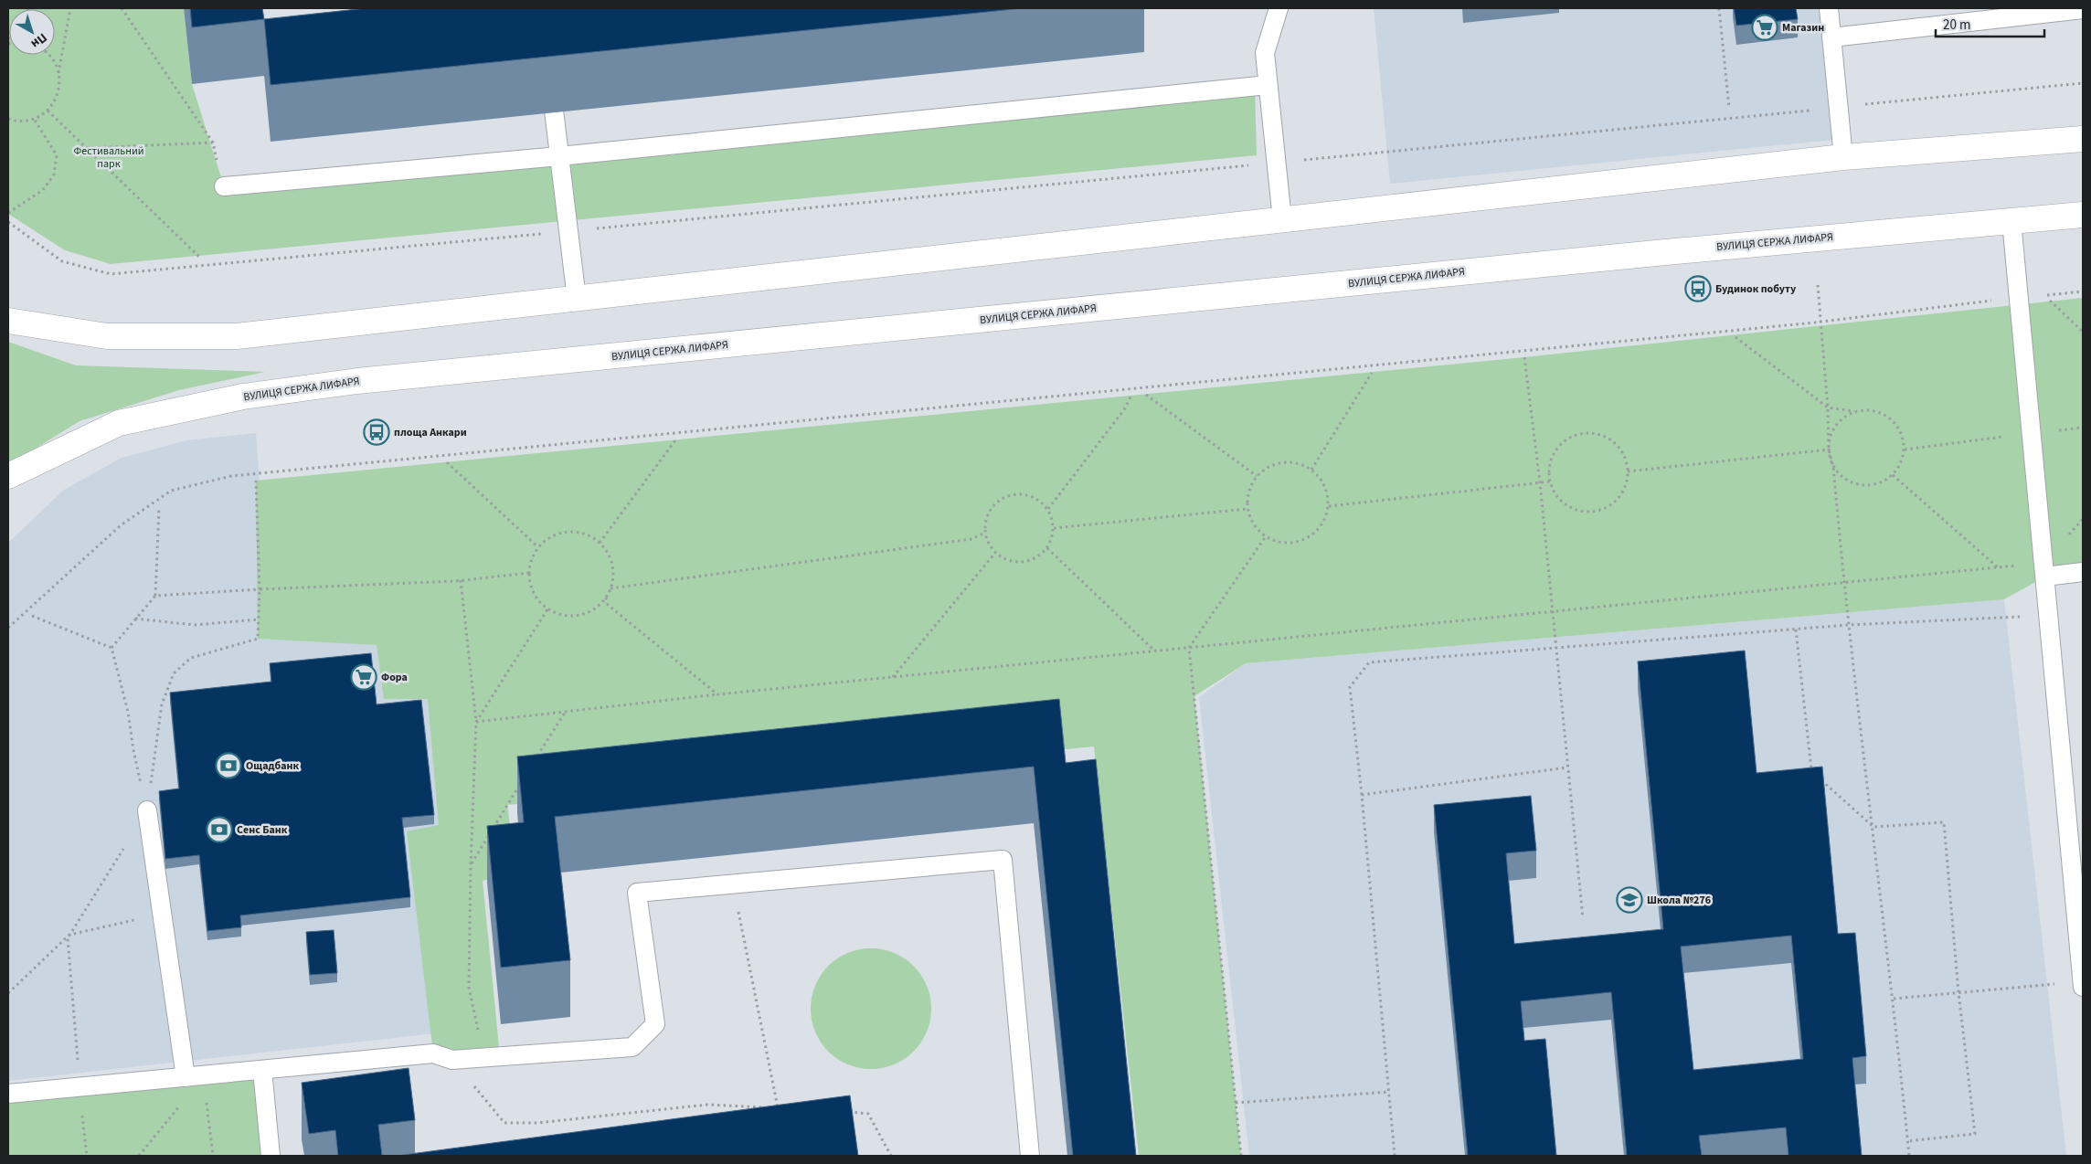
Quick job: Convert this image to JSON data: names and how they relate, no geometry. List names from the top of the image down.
{
  "streets": {
    "street": ["ВУЛИЦЯ СЕРЖА ЛИФАРЯ"]
  },
  "parks": ["Фестивальний парк"],
  "places": {
    "supermarket": ["Магазин", "Фора"],
    "bus stop": ["Будинок побуту", "площа Анкари"],
    "bank": ["Ощадбанк", "Сенс Банк"],
    "school or university": ["Школа №276"]
  },
  "scale_bar": "20 m",
  "north": "bottom right"
}
